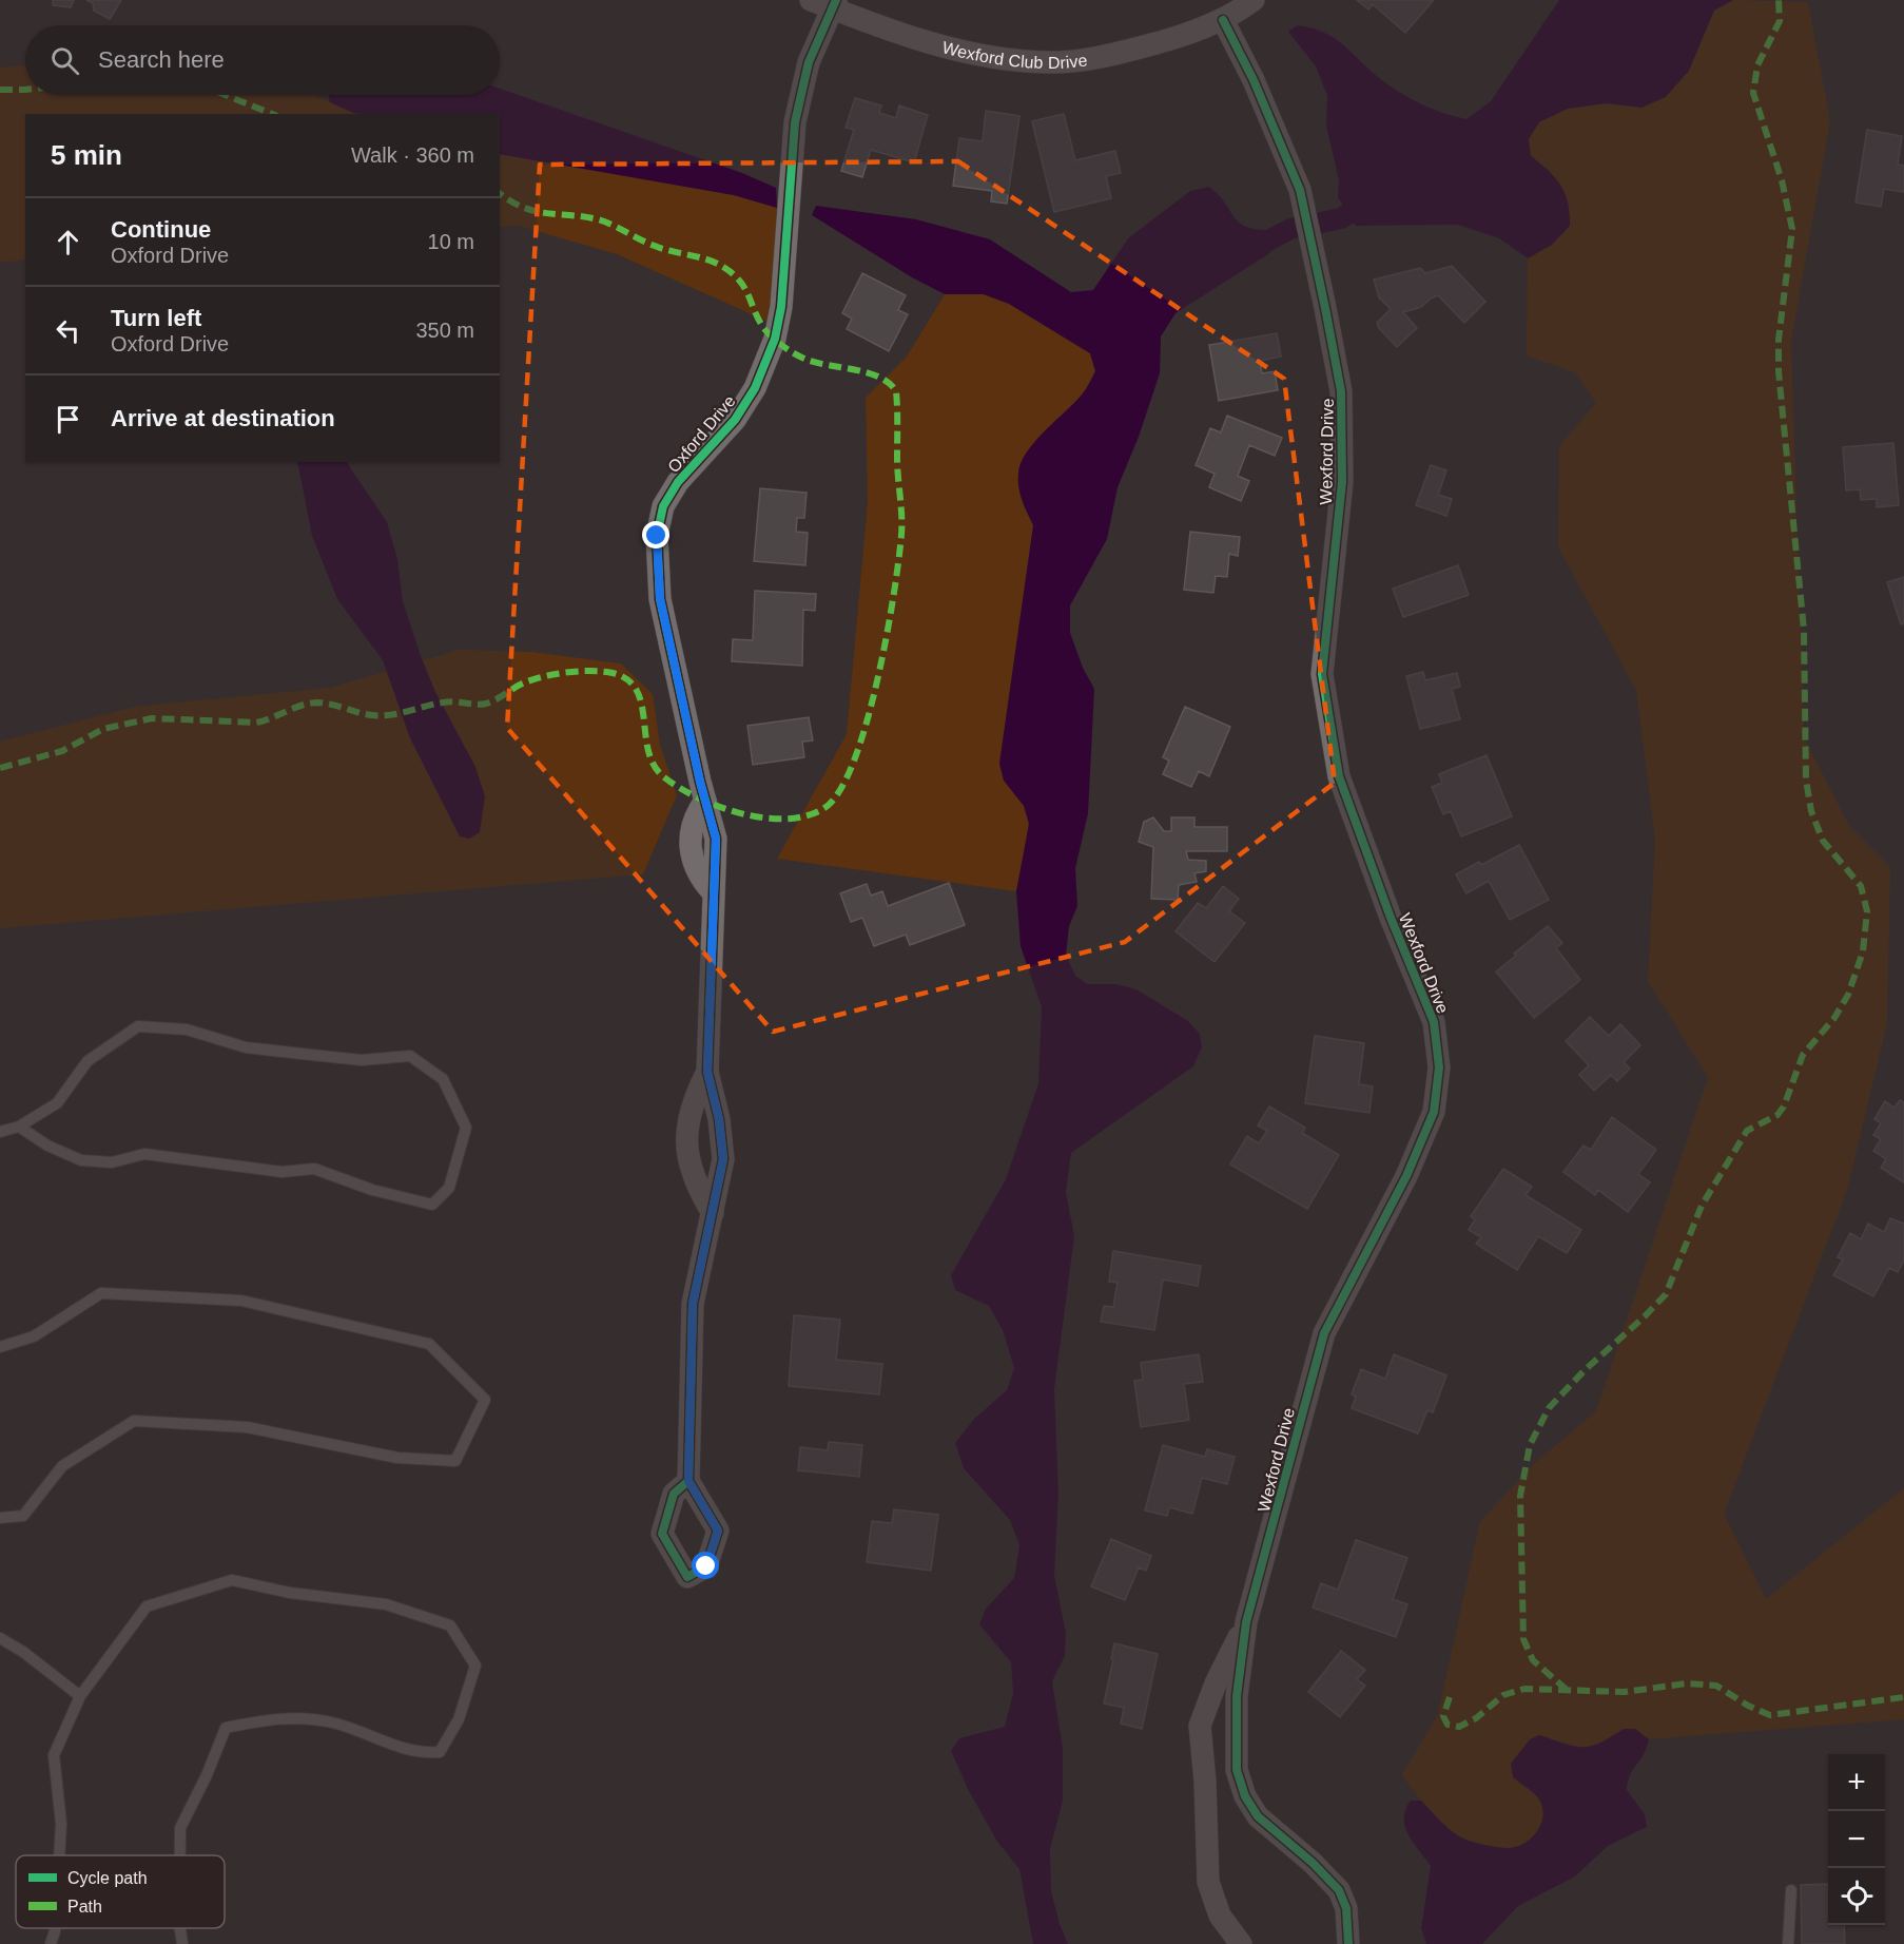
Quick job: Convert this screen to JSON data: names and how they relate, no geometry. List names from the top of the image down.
{
  "streets": {
    "street": ["Wexford Club Drive", "Oxford Drive", "Wexford Drive"]
  },
  "crossings": [
    ["Wexford Club Drive", "Oxford Drive"],
    ["Wexford Club Drive", "Wexford Drive"]
  ],
  "legend": ["Cycle path", "Path"],
  "page": {
    "search": "Search here",
    "heading": ["5 min", "Walk · 360 m"],
    "list": [
      ["Continue", "Oxford Drive", "10 m"],
      ["Turn left", "Oxford Drive", "350 m"],
      "Arrive at destination"
    ],
    "map_buttons": ["+", "−"]
  }
}
